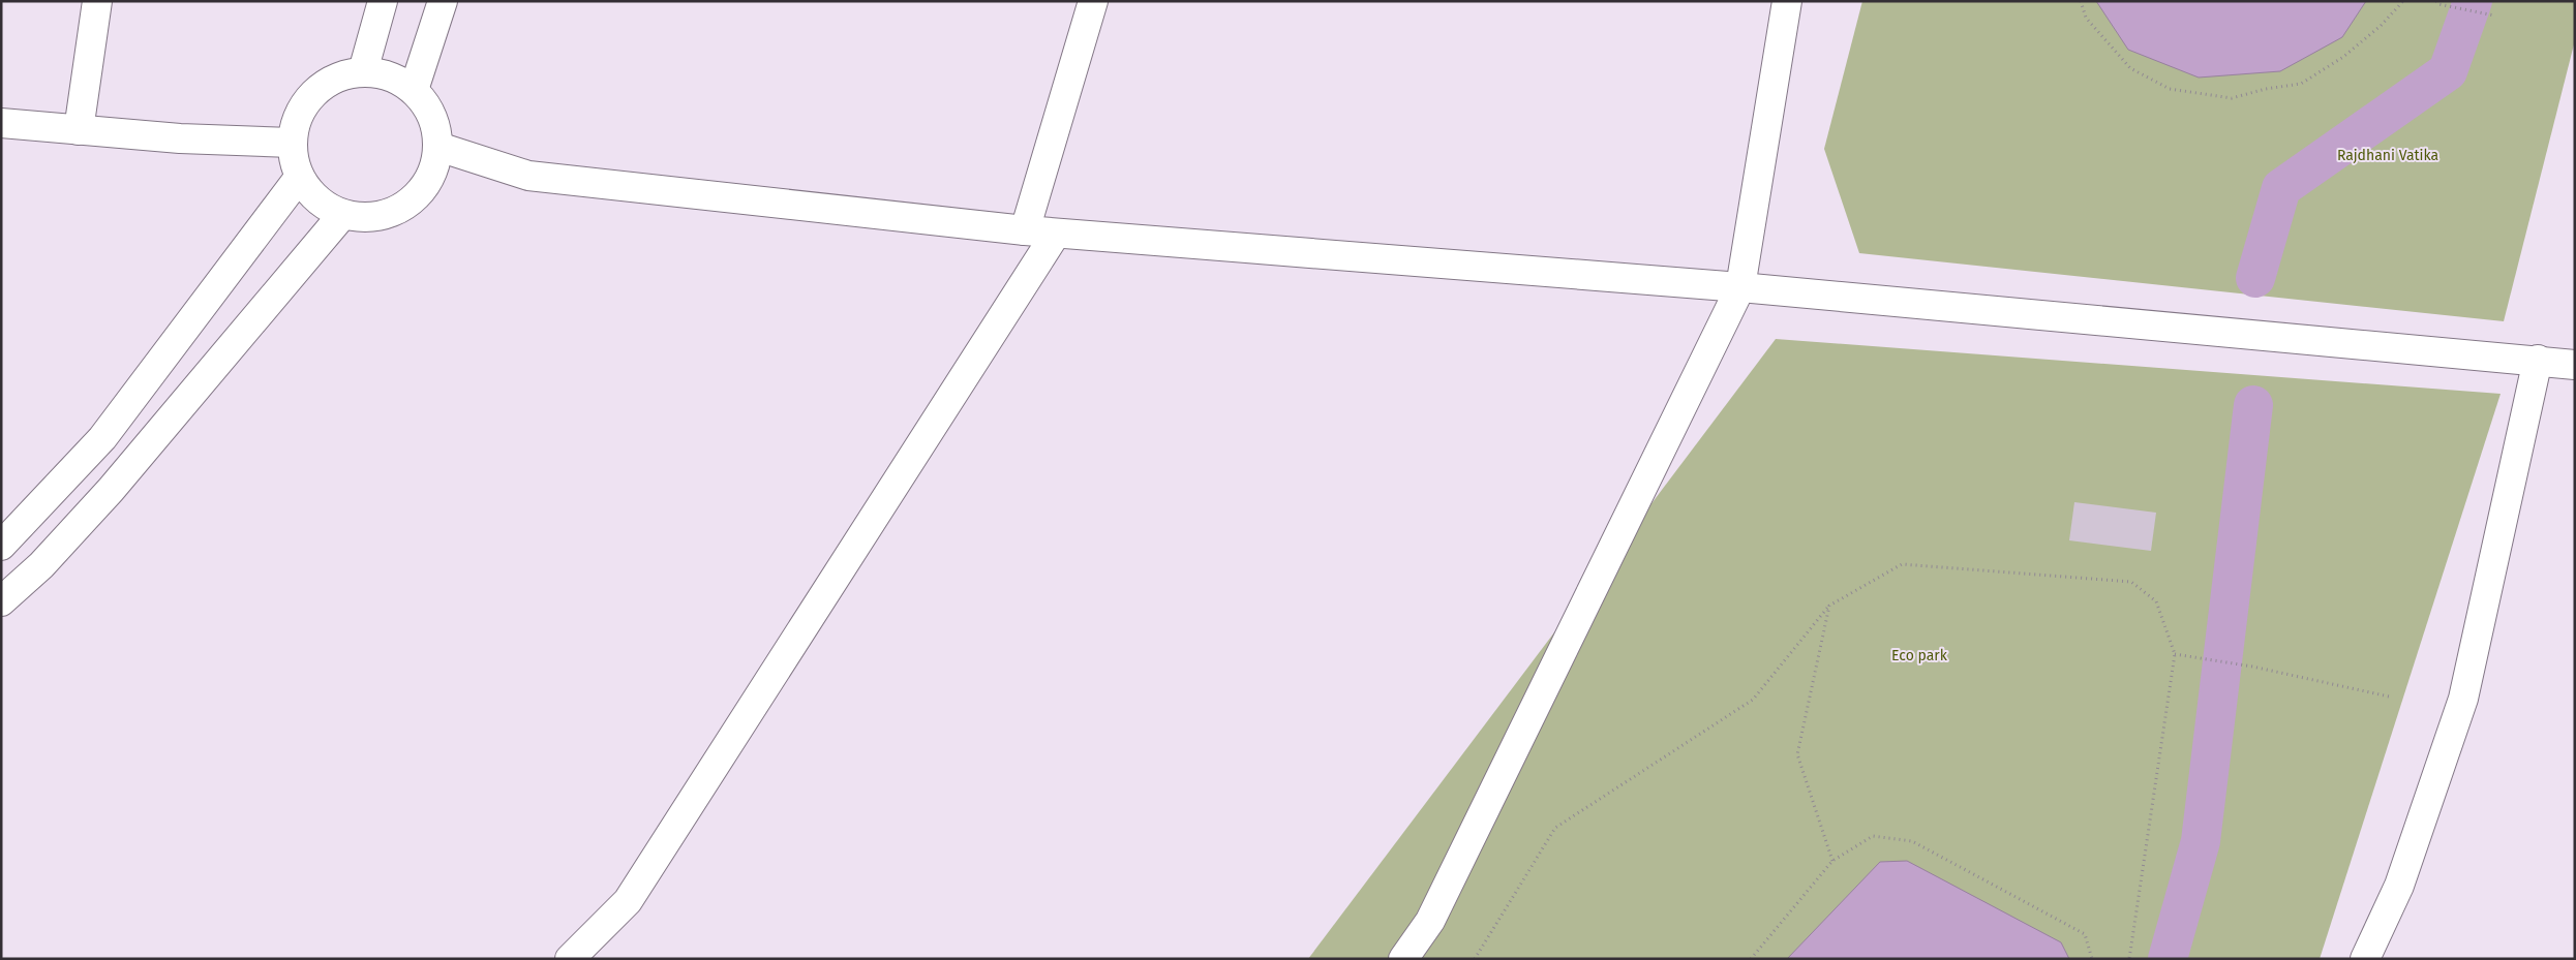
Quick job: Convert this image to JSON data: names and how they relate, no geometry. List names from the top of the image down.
{
  "parks": ["Rajdhani Vatika", "Eco park"]
}
